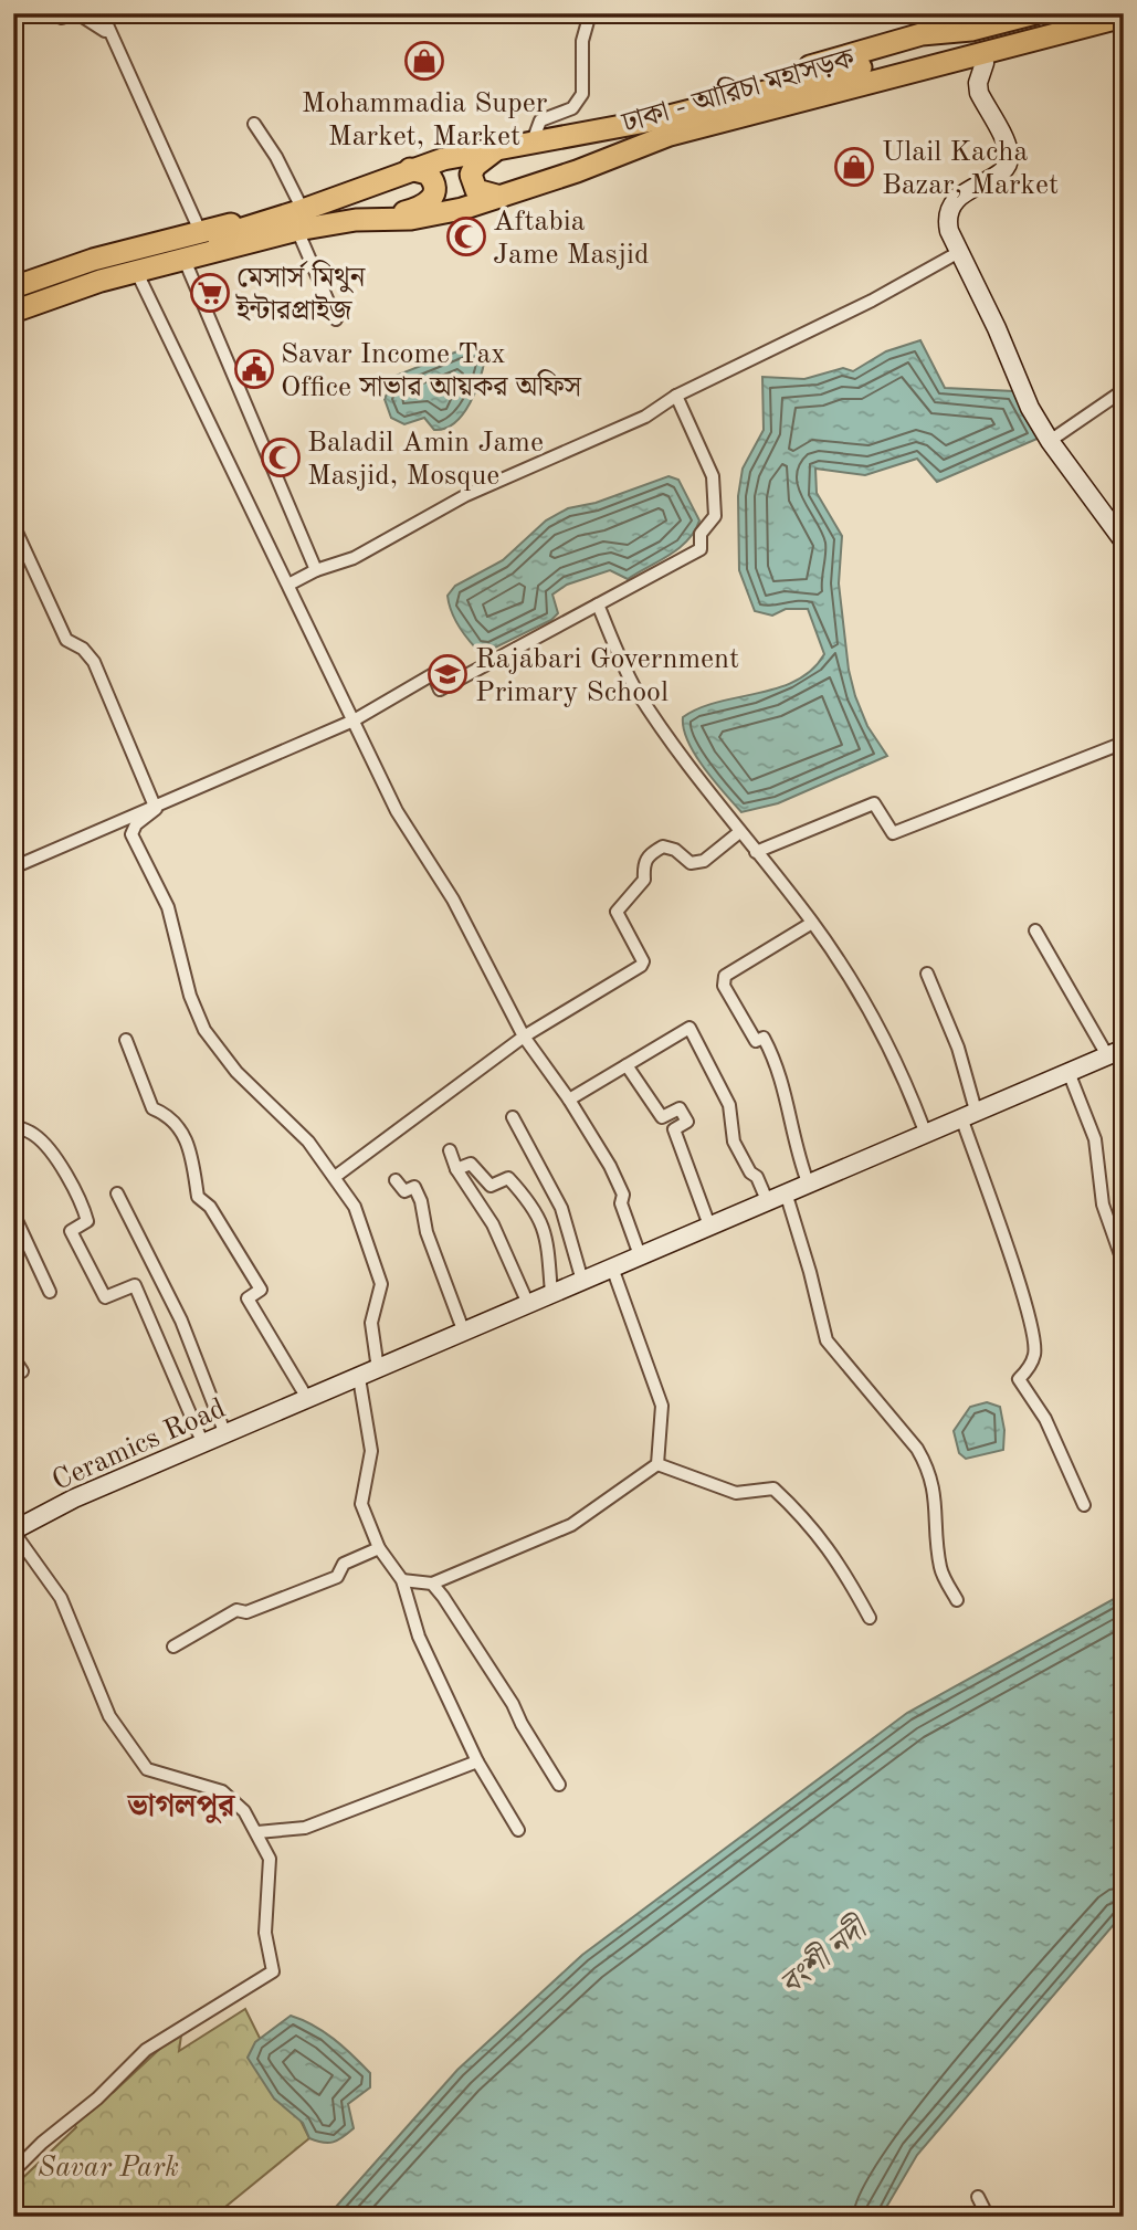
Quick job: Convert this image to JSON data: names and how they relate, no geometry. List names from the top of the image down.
{
  "streets": {
    "highway": ["ঢাকা - আরিচা মহাসড়ক"],
    "street": ["Ceramics Road"]
  },
  "districts": ["ভাগলপুর"],
  "water": ["বংশী নদী"],
  "parks": ["Savar Park"],
  "places": {
    "shop": ["Mohammadia Super Market, Market", "Ulail Kacha Bazar, Market"],
    "mosque": ["Aftabia Jame Masjid", "Baladil Amin Jame Masjid, Mosque"],
    "supermarket": ["মেসার্স মিথুন ইন্টারপ্রাইজ"],
    "public building": ["Savar Income Tax Office সাভার আয়কর অফিস"],
    "school or university": ["Rajabari Government Primary School"]
  }
}
